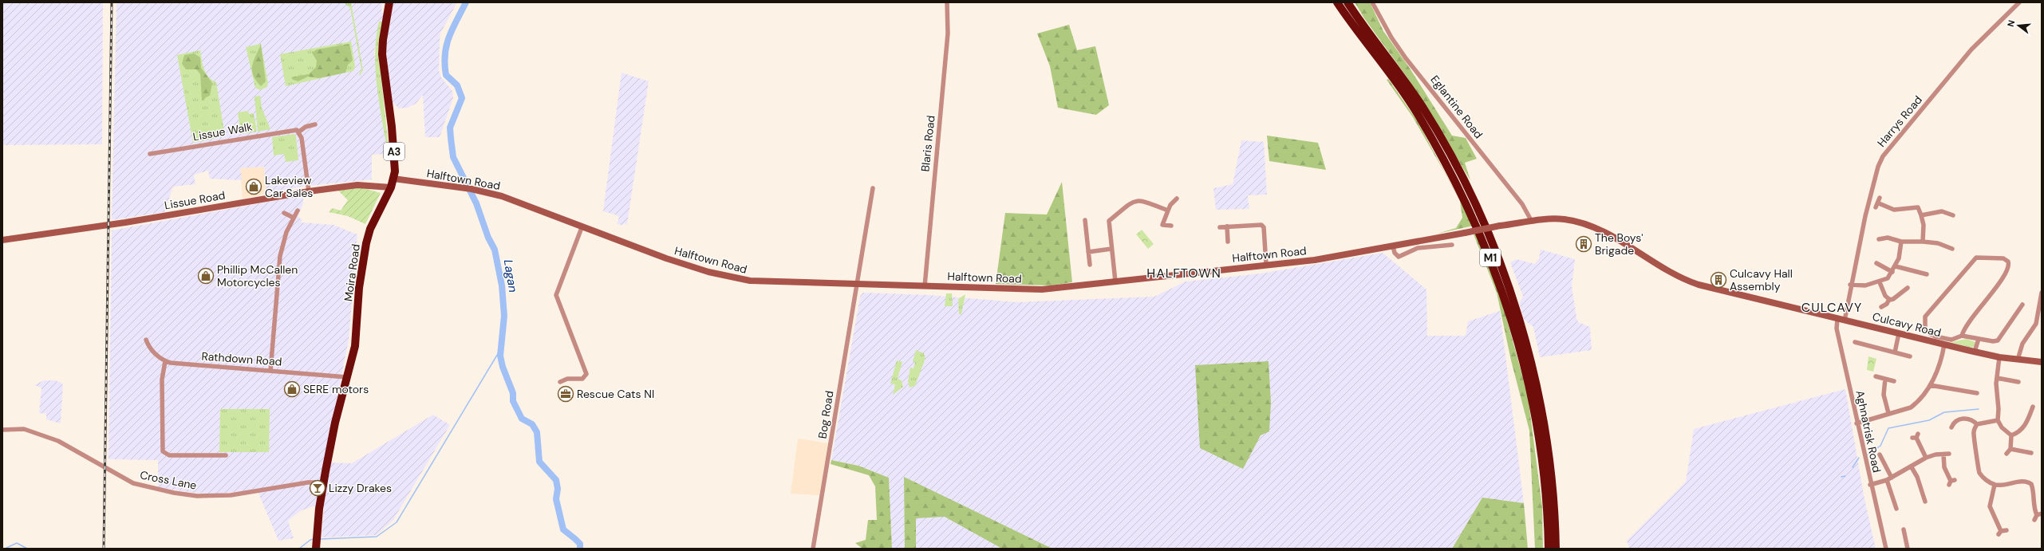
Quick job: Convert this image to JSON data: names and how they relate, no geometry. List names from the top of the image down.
{
  "streets": {
    "highway": ["A3", "M1", "Moira Road"],
    "street": [
      "Eglantine Road",
      "Harrys Road",
      "Lissue Walk",
      "Blaris Road",
      "Halftown Road",
      "Lissue Road",
      "Culcavy Road",
      "Rathdown Road",
      "Bog Road",
      "Aghnatrisk Road",
      "Cross Lane"
    ]
  },
  "crossings": [
    ["Eglantine Road", "Culcavy Road"],
    ["Harrys Road", "Culcavy Road"],
    ["Harrys Road", "Aghnatrisk Road"],
    ["Blaris Road", "Halftown Road"],
    ["Halftown Road", "Moira Road"],
    ["Halftown Road", "Culcavy Road"],
    ["Halftown Road", "Bog Road"],
    ["Lissue Road", "Moira Road"],
    ["Moira Road", "Rathdown Road"],
    ["Moira Road", "Cross Lane"],
    ["Culcavy Road", "Aghnatrisk Road"]
  ],
  "districts": ["HALFTOWN", "CULCAVY"],
  "water": ["Lagan"],
  "places": {
    "shop": ["Lakeview Car Sales", "Phillip McCallen Motorcycles", "SERE motors"],
    "building": ["The Boys' Brigade", "Culcavy Hall Assembly"],
    "office": ["Rescue Cats NI"],
    "bar": ["Lizzy Drakes"]
  },
  "north": "left"
}
